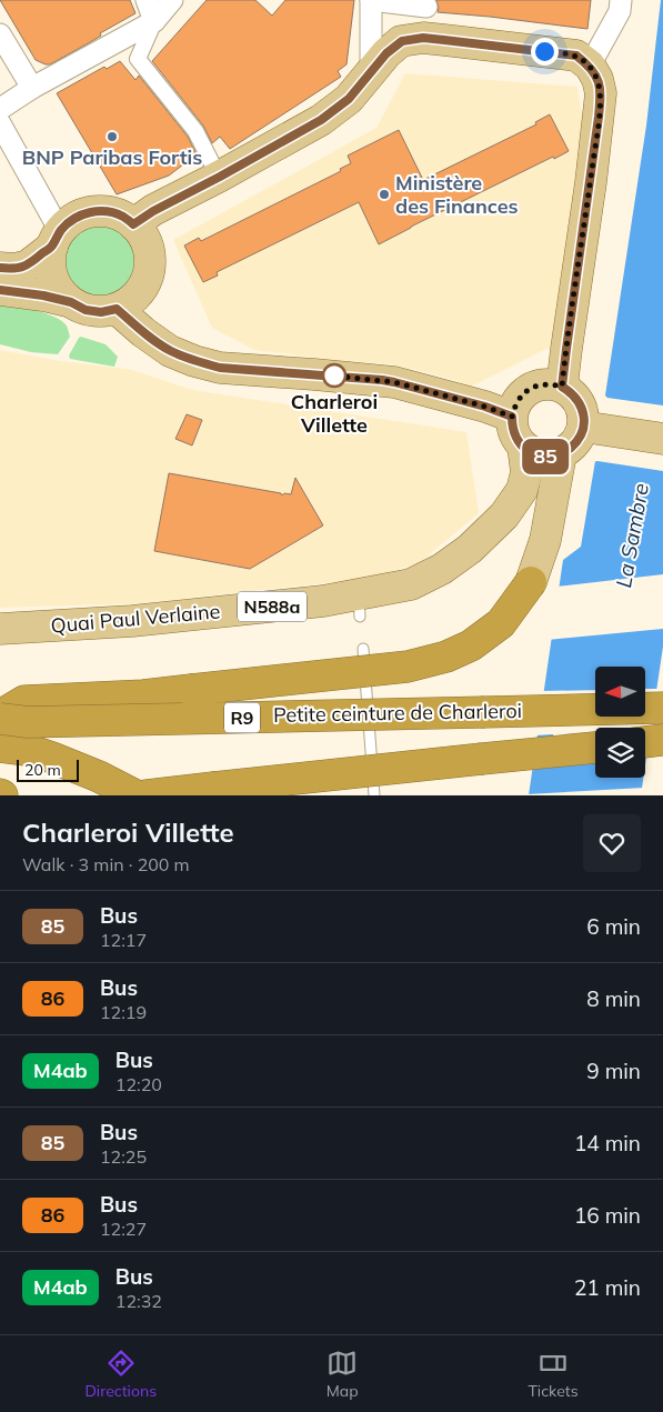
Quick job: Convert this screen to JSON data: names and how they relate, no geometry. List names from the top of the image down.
{
  "streets": {
    "highway": ["Petite ceinture de Charleroi", "R9"],
    "main road": ["N588a", "Quai Paul Verlaine"]
  },
  "crossings": [
    ["N588a", "Quai Paul Verlaine"]
  ],
  "water": ["La Sambre"],
  "places": ["BNP Paribas Fortis", "Ministère des Finances", "Charleroi Villette"],
  "lines": ["bus line 85"],
  "scale_bar": "20 m",
  "north": "left",
  "page": {
    "on_map": "85",
    "scale": "20 m",
    "heading": ["Charleroi Villette", "Walk · 3 min · 200 m"],
    "list": [
      {
        "mark": "85",
        "name": "Bus",
        "note": "12:17",
        "value": "6 min"
      },
      {
        "mark": "86",
        "name": "Bus",
        "note": "12:19",
        "value": "8 min"
      },
      {
        "mark": "M4ab",
        "name": "Bus",
        "note": "12:20",
        "value": "9 min"
      },
      {
        "mark": "85",
        "name": "Bus",
        "note": "12:25",
        "value": "14 min"
      },
      {
        "mark": "86",
        "name": "Bus",
        "note": "12:27",
        "value": "16 min"
      },
      {
        "mark": "M4ab",
        "name": "Bus",
        "note": "12:32",
        "value": "21 min"
      }
    ],
    "tabs": ["Directions", "Map", "Tickets"]
  }
}
